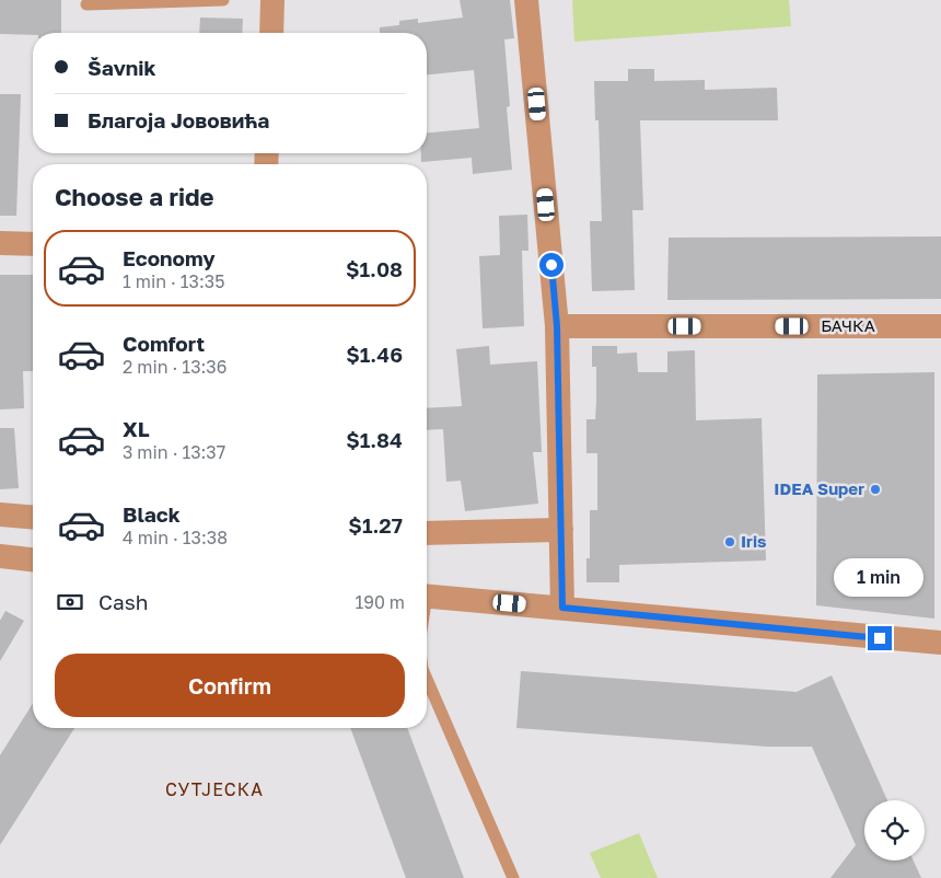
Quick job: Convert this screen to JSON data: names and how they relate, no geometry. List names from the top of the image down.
{
  "streets": {
    "street": ["БАЧКА"]
  },
  "districts": ["СУТЈЕСКА"],
  "places": ["IDEA Super", "Iris"],
  "page": {
    "banner": ["Šavnik", "Благоја Јововића"],
    "heading": "Choose a ride",
    "list": [
      {
        "name": "Economy",
        "note": "1 min · 13:35",
        "value": "$1.08"
      },
      {
        "name": "Comfort",
        "note": "2 min · 13:36",
        "value": "$1.46"
      },
      {
        "name": "XL",
        "note": "3 min · 13:37",
        "value": "$1.84"
      },
      {
        "name": "Black",
        "note": "4 min · 13:38",
        "value": "$1.27"
      }
    ],
    "bubble": "1 min",
    "pay": ["Cash", "190 m"],
    "buttons": "Confirm"
  }
}
